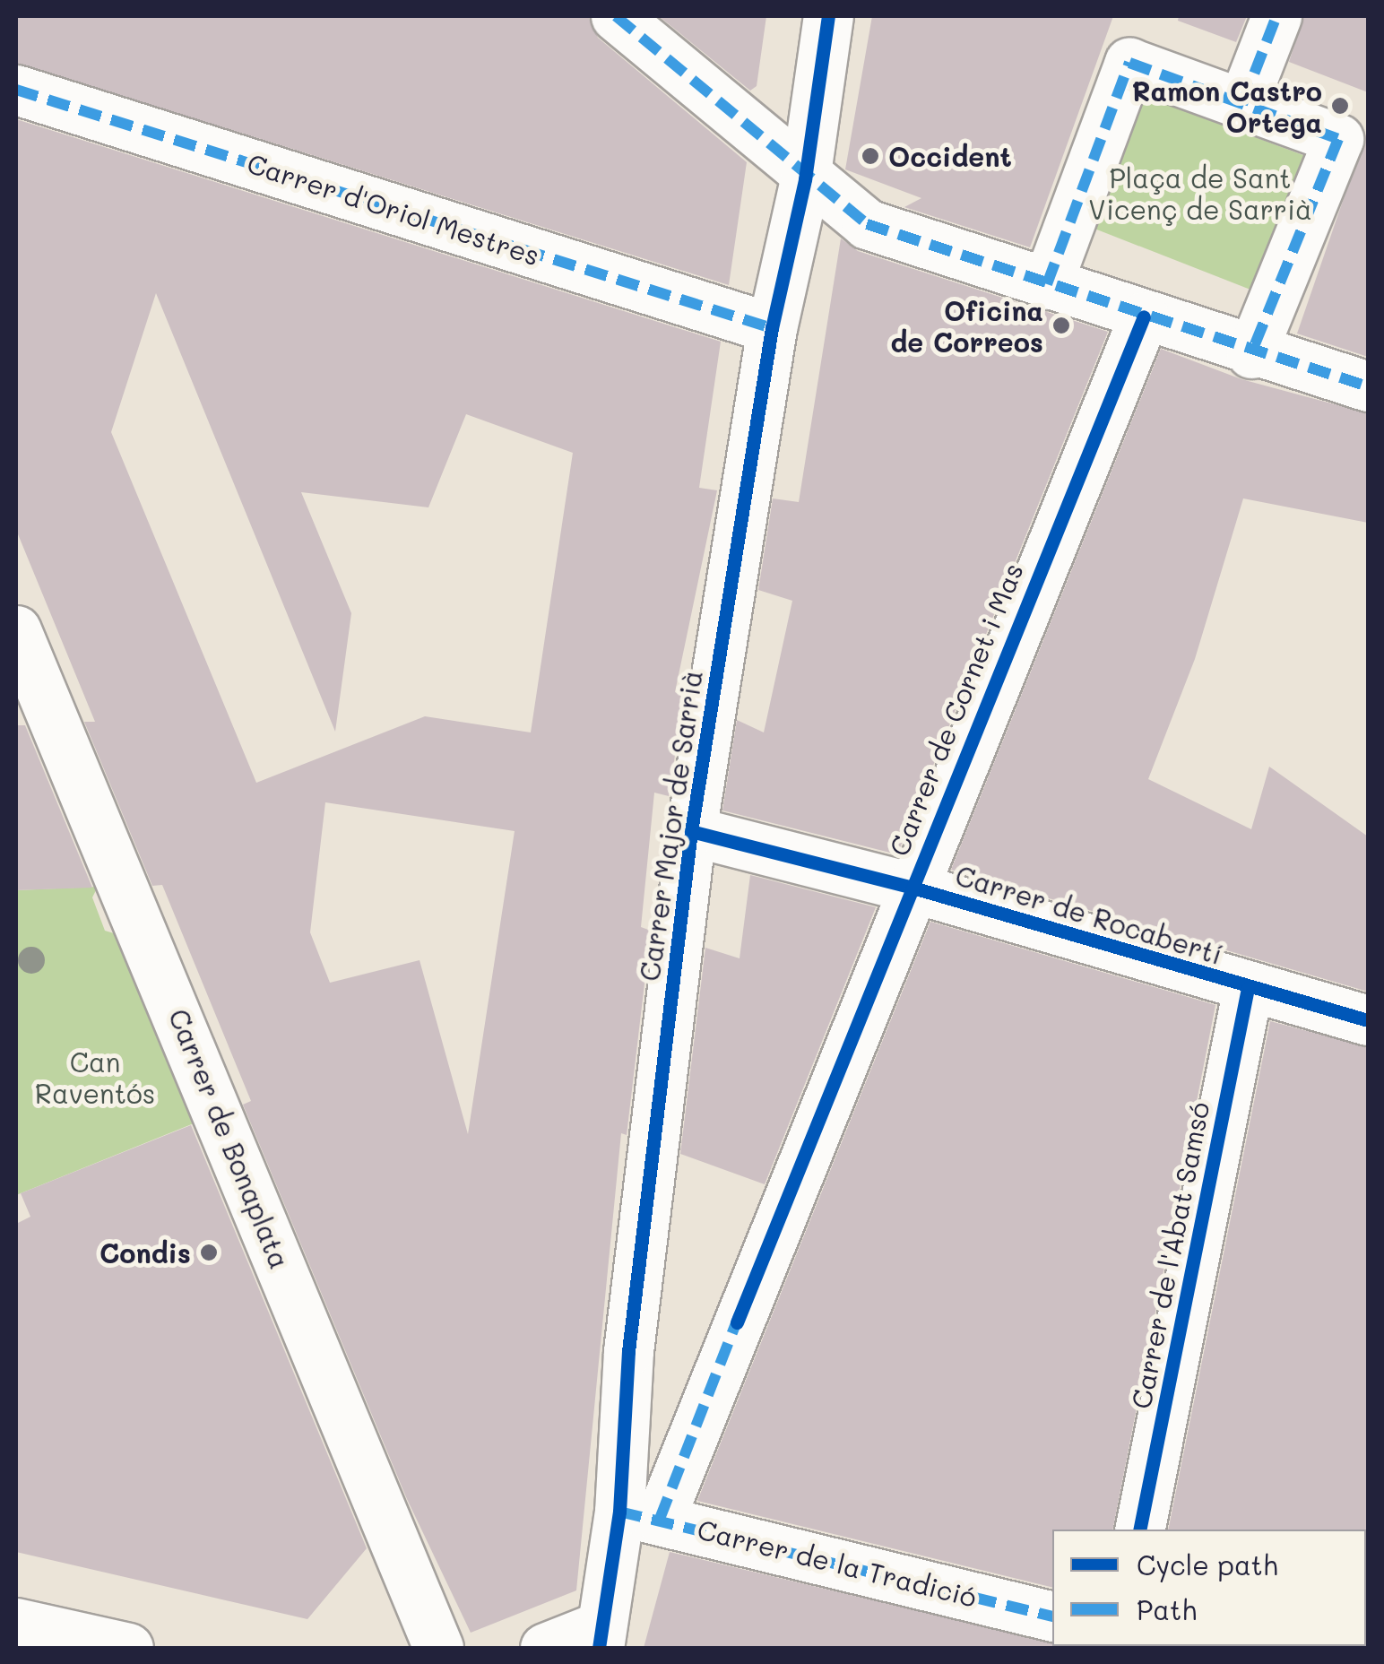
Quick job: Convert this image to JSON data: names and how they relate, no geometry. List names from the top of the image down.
{
  "streets": {
    "street": [
      "Carrer d'Oriol Mestres",
      "Carrer de Cornet i Mas",
      "Carrer Major de Sarrià",
      "Carrer de Rocabertí",
      "Carrer de Bonaplata",
      "Carrer de l'Abat Samsó",
      "Carrer de la Tradició"
    ]
  },
  "crossings": [
    ["Carrer d'Oriol Mestres", "Carrer Major de Sarrià"],
    ["Carrer de Cornet i Mas", "Carrer Major de Sarrià"],
    ["Carrer de Cornet i Mas", "Carrer de Rocabertí"],
    ["Carrer de Cornet i Mas", "Carrer de la Tradició"],
    ["Carrer Major de Sarrià", "Carrer de Rocabertí"],
    ["Carrer Major de Sarrià", "Carrer de la Tradició"],
    ["Carrer de Rocabertí", "Carrer de l'Abat Samsó"]
  ],
  "parks": ["Plaça de Sant Vicenç de Sarrià", "Can Raventós"],
  "places": [
    "Ramon Castro Ortega",
    "Occident",
    "Oficina de Correos",
    "Condis"
  ],
  "legend": ["Cycle path", "Path"]
}
